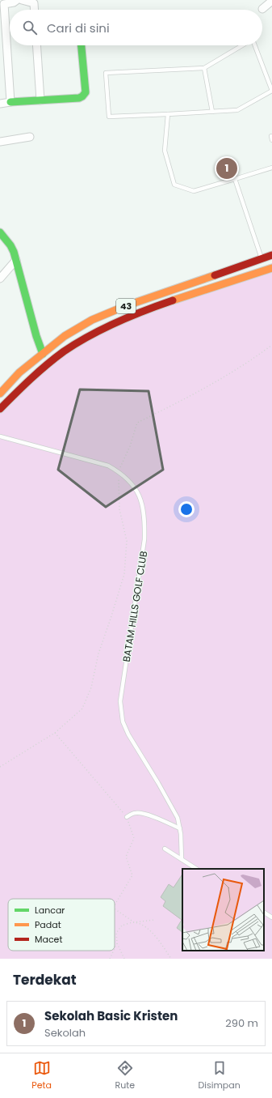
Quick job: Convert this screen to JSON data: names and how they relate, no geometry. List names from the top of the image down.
{
  "streets": {
    "main road": ["43"],
    "lane": ["BATAM HILLS GOLF CLUB"]
  },
  "legend": ["Lancar", "Padat", "Macet"],
  "page": {
    "search": "Cari di sini",
    "pins": "1",
    "heading": "Terdekat",
    "list": [
      {
        "mark": "1",
        "name": "Sekolah Basic Kristen",
        "note": "Sekolah",
        "value": "290 m"
      }
    ],
    "nav": ["Peta", "Rute", "Disimpan"]
  }
}
